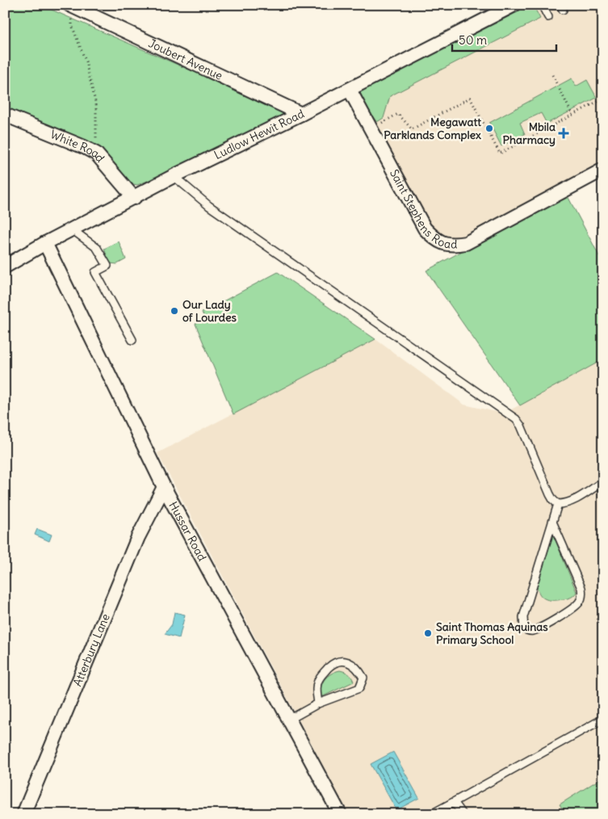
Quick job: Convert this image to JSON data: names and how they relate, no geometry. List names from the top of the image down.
{
  "streets": {
    "street": [
      "Joubert Avenue",
      "Ludlow Hewit Road",
      "White Road",
      "Saint Stephens Road",
      "Hussar Road",
      "Atterbury Lane"
    ]
  },
  "crossings": [
    ["Joubert Avenue", "Ludlow Hewit Road"],
    ["Ludlow Hewit Road", "White Road"],
    ["Ludlow Hewit Road", "Saint Stephens Road"],
    ["Ludlow Hewit Road", "Hussar Road"],
    ["Hussar Road", "Atterbury Lane"]
  ],
  "places": {
    "other": ["Megawatt Parklands Complex", "Our Lady of Lourdes", "Saint Thomas Aquinas Primary School"],
    "health": ["Mbila Pharmacy"]
  },
  "scale_bar": "50 m"
}
